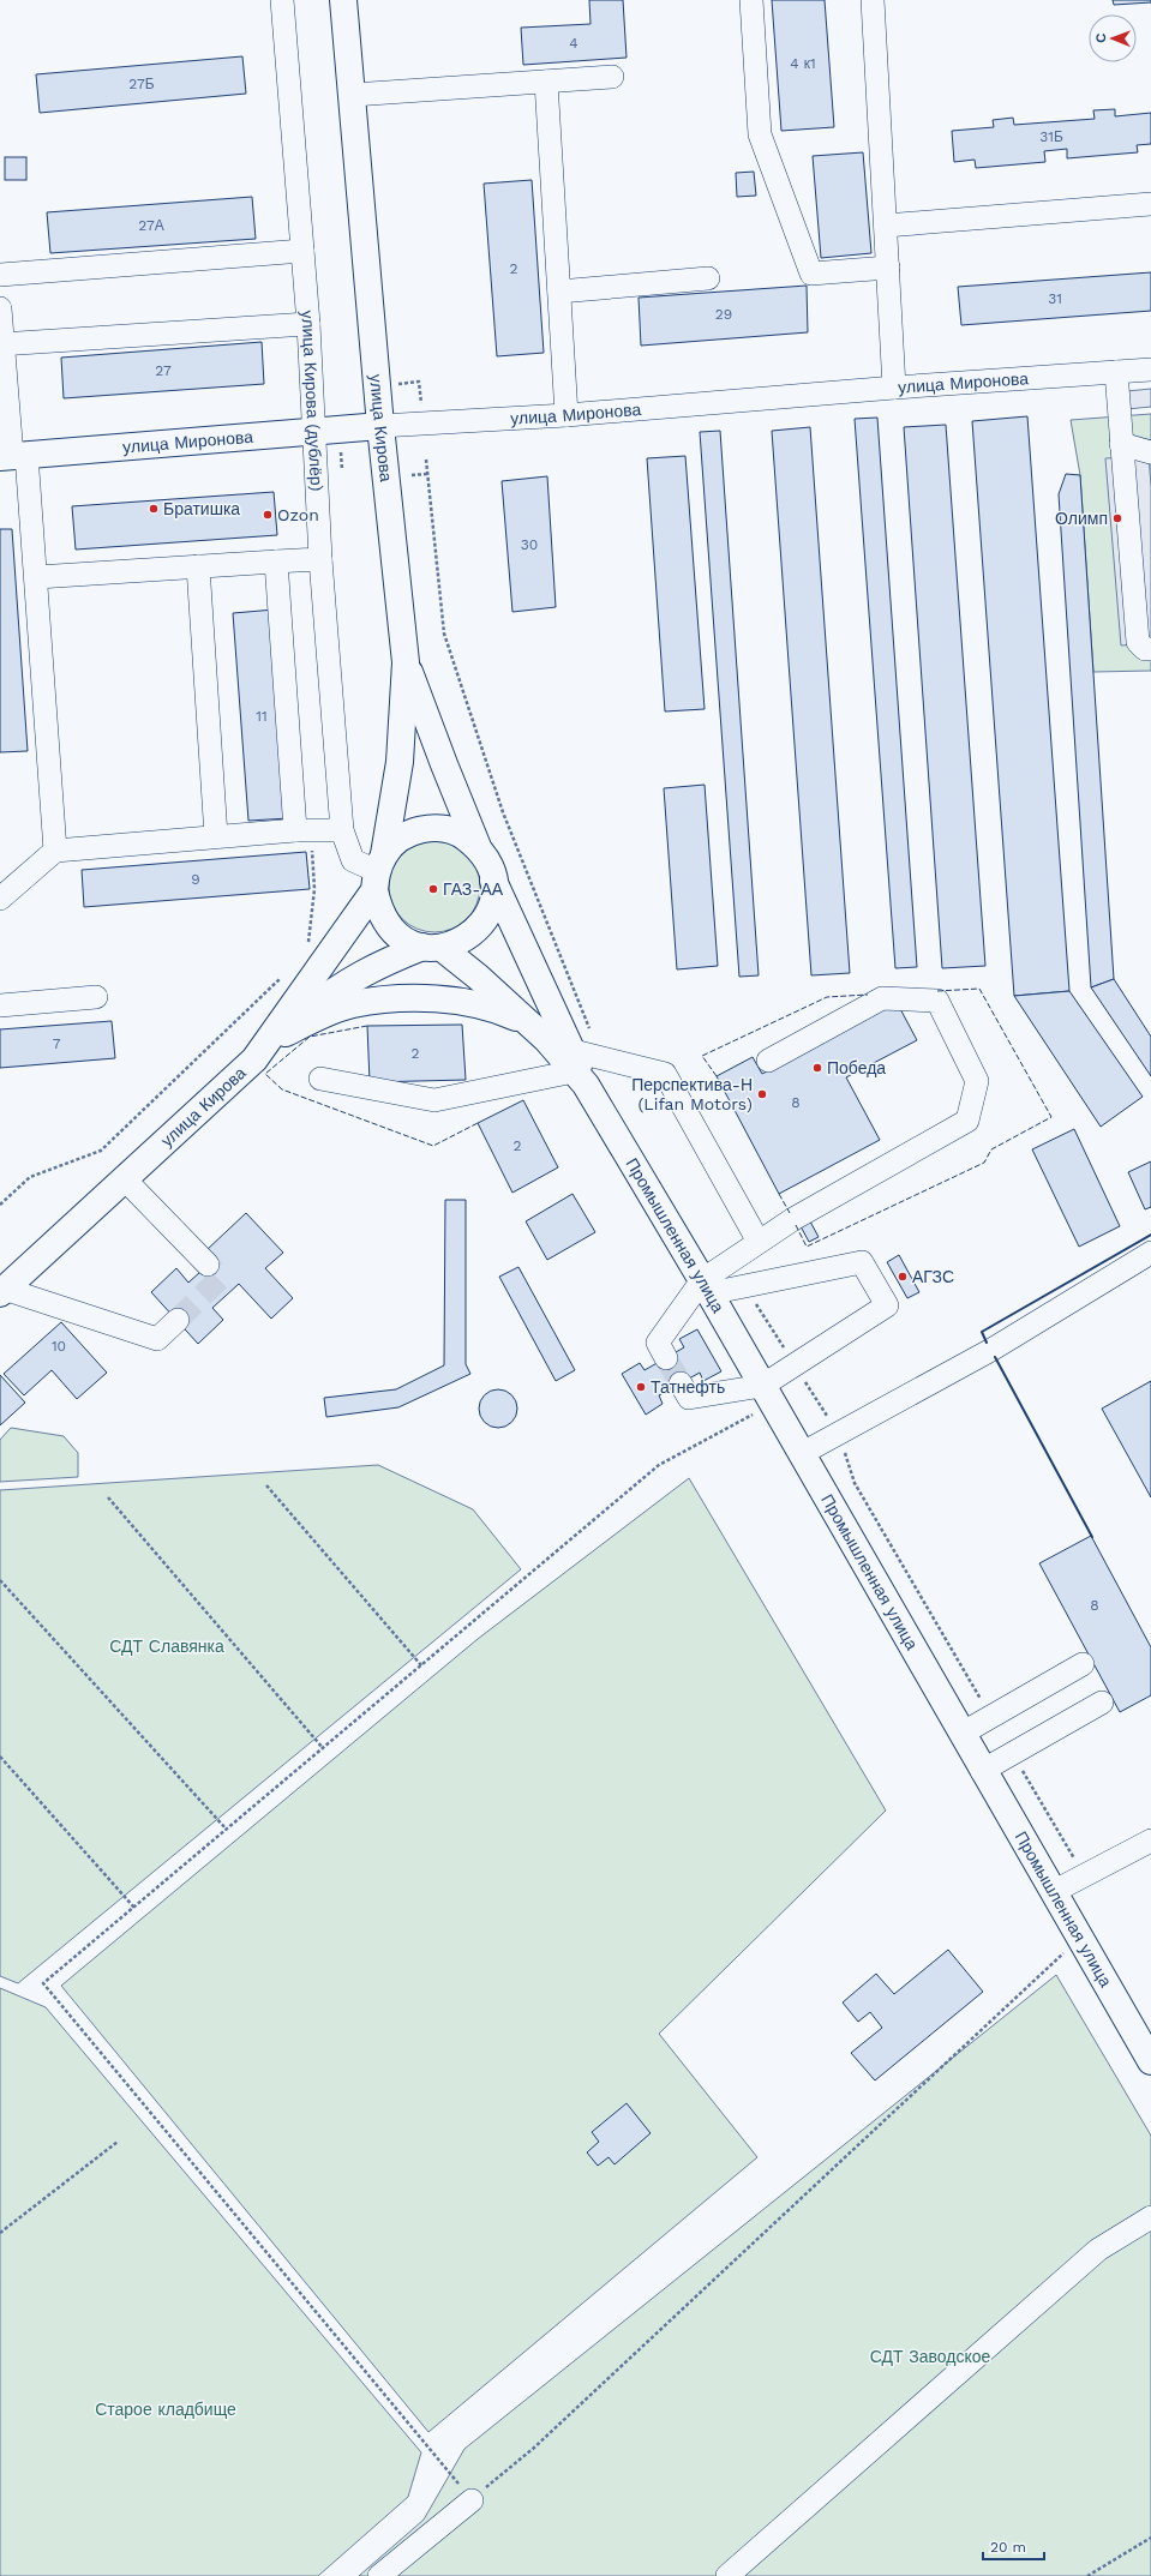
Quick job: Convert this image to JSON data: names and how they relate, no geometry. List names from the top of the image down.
{
  "streets": {
    "main road": ["улица Миронова", "улица Кирова", "Промышленная улица"],
    "street": ["улица Кирова (дублёр)"]
  },
  "crossings": [
    ["улица Миронова", "улица Кирова (дублёр)"],
    ["улица Миронова", "улица Кирова"],
    ["улица Кирова (дублёр)", "улица Кирова"]
  ],
  "parks": ["СДТ Славянка", "СДТ Заводское", "Старое кладбище"],
  "places": [
    "Братишка",
    "Ozon",
    "Олимп",
    "ГАЗ-АА",
    "Победа",
    "Перспектива-Н (Lifan Motors)",
    "АГЗС",
    "Татнефть"
  ],
  "house_numbers": [
    "4",
    "4 к1",
    "27Б",
    "31Б",
    "27А",
    "2",
    "31",
    "29",
    "27",
    "30",
    "11",
    "9",
    "7",
    "2",
    "8",
    "2",
    "10",
    "8"
  ],
  "scale_bar": "20 m",
  "north": "left"
}
